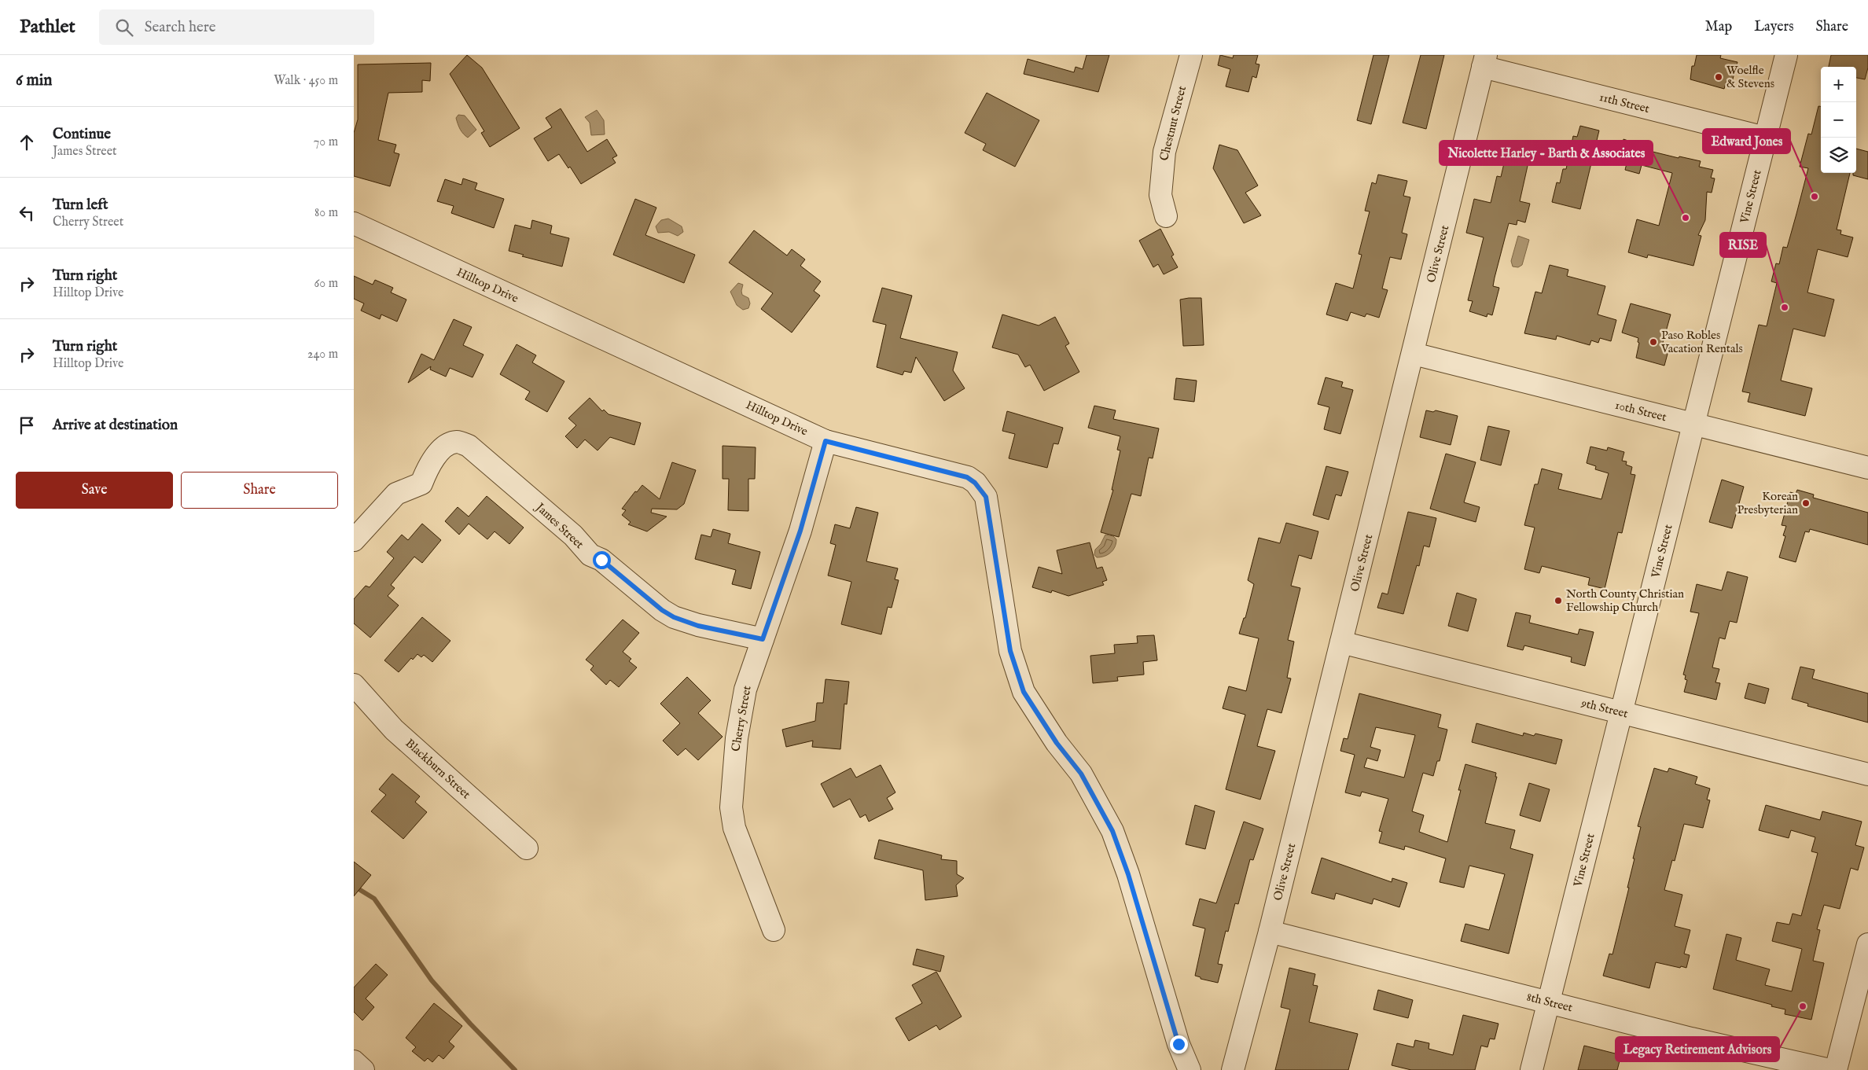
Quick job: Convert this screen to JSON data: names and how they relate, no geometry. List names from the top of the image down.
{
  "streets": {
    "street": [
      "11th Street",
      "Chestnut Street",
      "Vine Street",
      "Olive Street",
      "Hilltop Drive",
      "10th Street",
      "James Street",
      "9th Street",
      "Cherry Street",
      "Blackburn Street",
      "8th Street"
    ]
  },
  "crossings": [
    ["11th Street", "Vine Street"],
    ["11th Street", "Olive Street"],
    ["Vine Street", "10th Street"],
    ["Vine Street", "9th Street"],
    ["Vine Street", "8th Street"],
    ["Olive Street", "10th Street"],
    ["Olive Street", "9th Street"],
    ["Olive Street", "8th Street"],
    ["Hilltop Drive", "Cherry Street"],
    ["James Street", "Cherry Street"]
  ],
  "places": [
    "Woelfle & Stevens",
    "Edward Jones",
    "Nicolette Harley - Barth & Associates",
    "RISE",
    "Paso Robles Vacation Rentals",
    "Korean Presbyterian",
    "North County Christian Fellowship Church",
    "Legacy Retirement Advisors"
  ],
  "page": {
    "header": "Pathlet",
    "search": "Search here",
    "nav": ["Map", "Layers", "Share"],
    "heading": ["6 min", "Walk · 450 m"],
    "map_buttons": ["+", "−"],
    "list": [
      ["Continue", "James Street", "70 m"],
      ["Turn left", "Cherry Street", "80 m"],
      ["Turn right", "Hilltop Drive", "60 m"],
      ["Turn right", "Hilltop Drive", "240 m"],
      "Arrive at destination"
    ],
    "buttons": ["Save", "Share"]
  }
}
